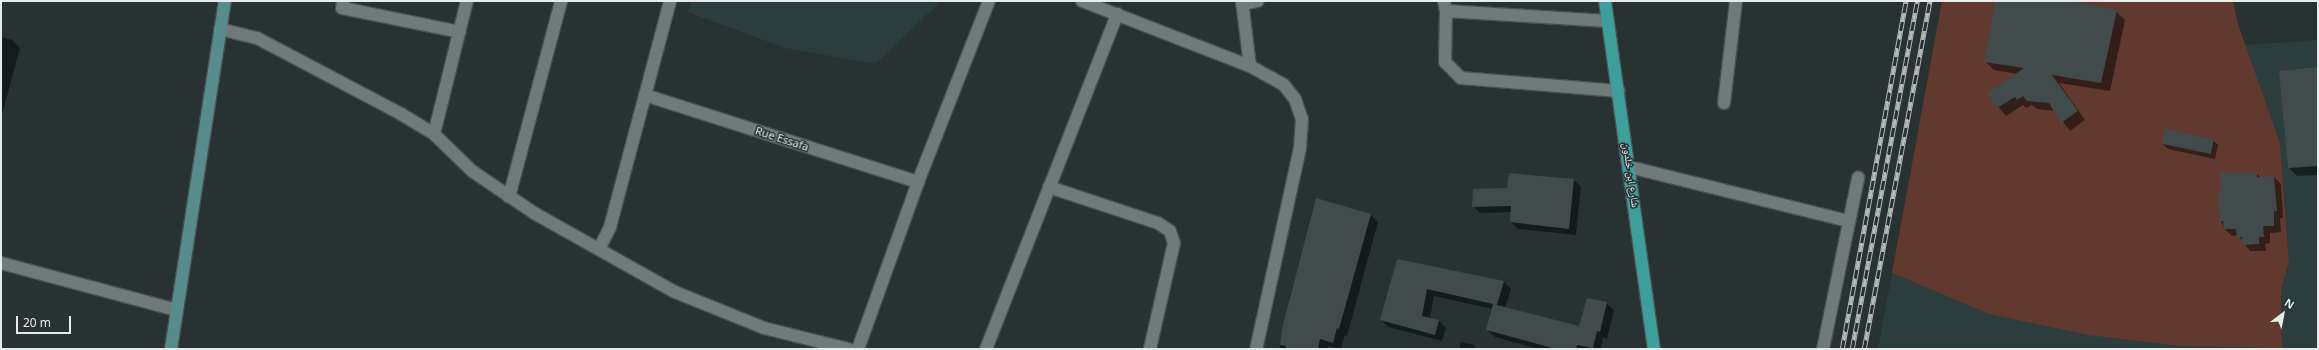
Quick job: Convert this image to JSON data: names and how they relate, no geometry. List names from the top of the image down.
{
  "streets": {
    "main road": ["شارع ابن خلدون"],
    "street": ["Rue Essafa"]
  },
  "scale_bar": "20 m",
  "north": "top right"
}
